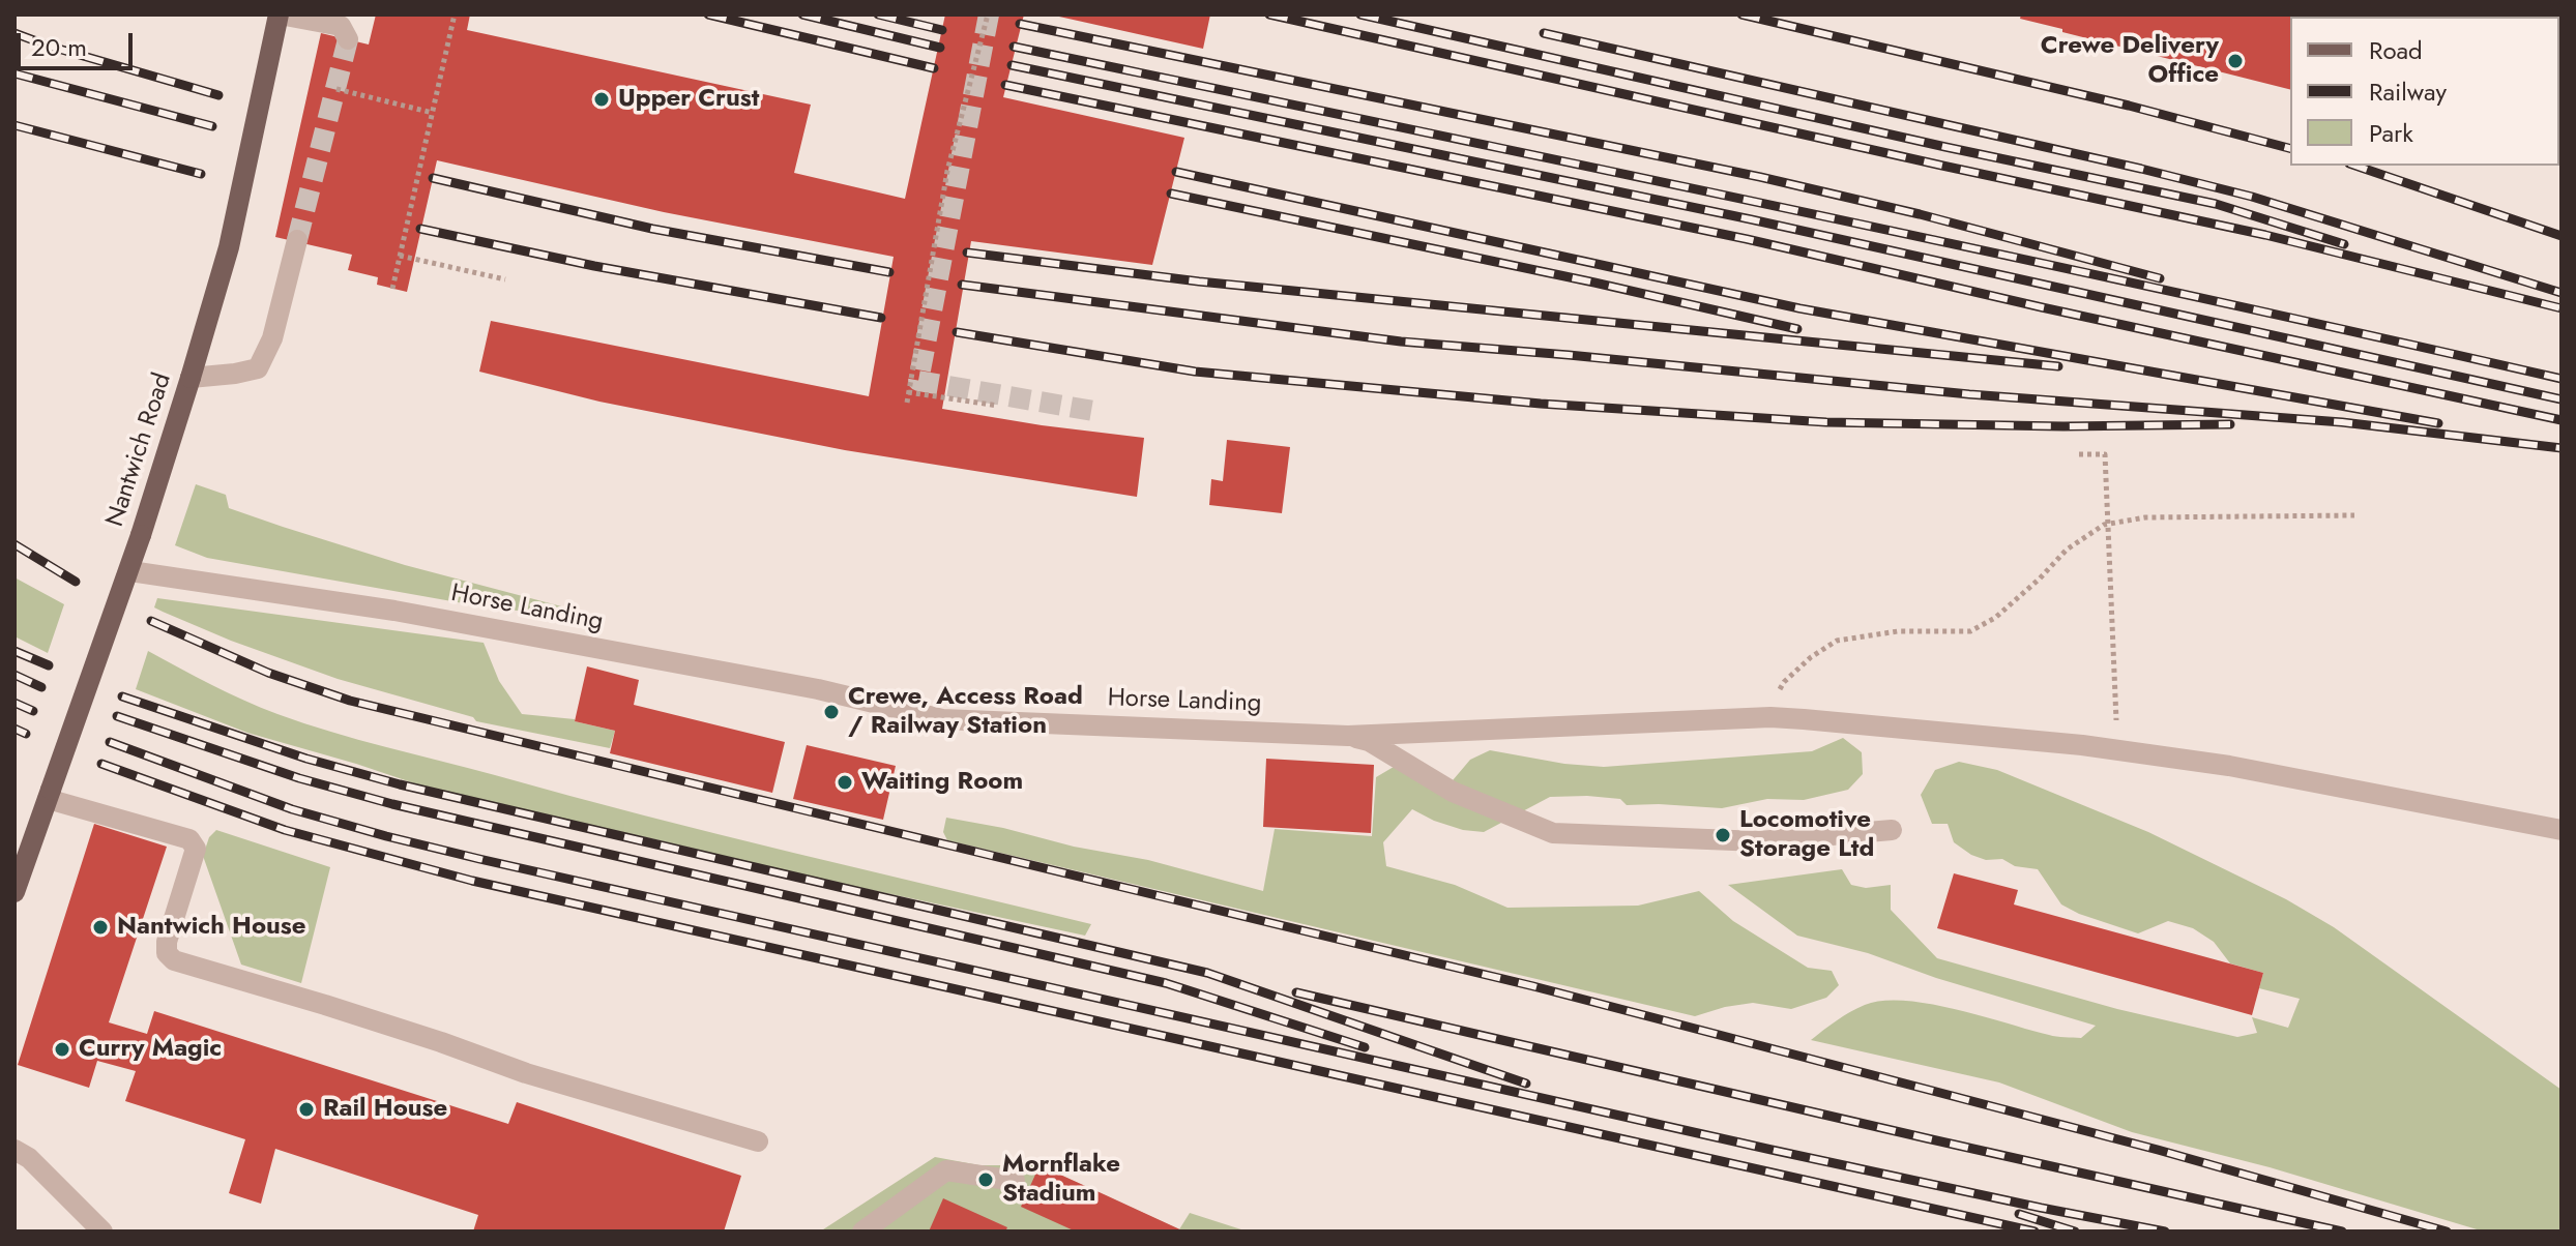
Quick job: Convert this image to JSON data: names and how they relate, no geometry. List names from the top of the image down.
{
  "streets": {
    "main road": ["Nantwich Road"],
    "street": ["Horse Landing"]
  },
  "crossings": [
    ["Nantwich Road", "Horse Landing"]
  ],
  "places": [
    "Crewe Delivery Office",
    "Upper Crust",
    "Crewe, Access Road / Railway Station",
    "Waiting Room",
    "Locomotive Storage Ltd",
    "Nantwich House",
    "Curry Magic",
    "Rail House",
    "Mornflake Stadium"
  ],
  "legend": ["Road", "Railway", "Park"],
  "scale_bar": "20 m"
}
